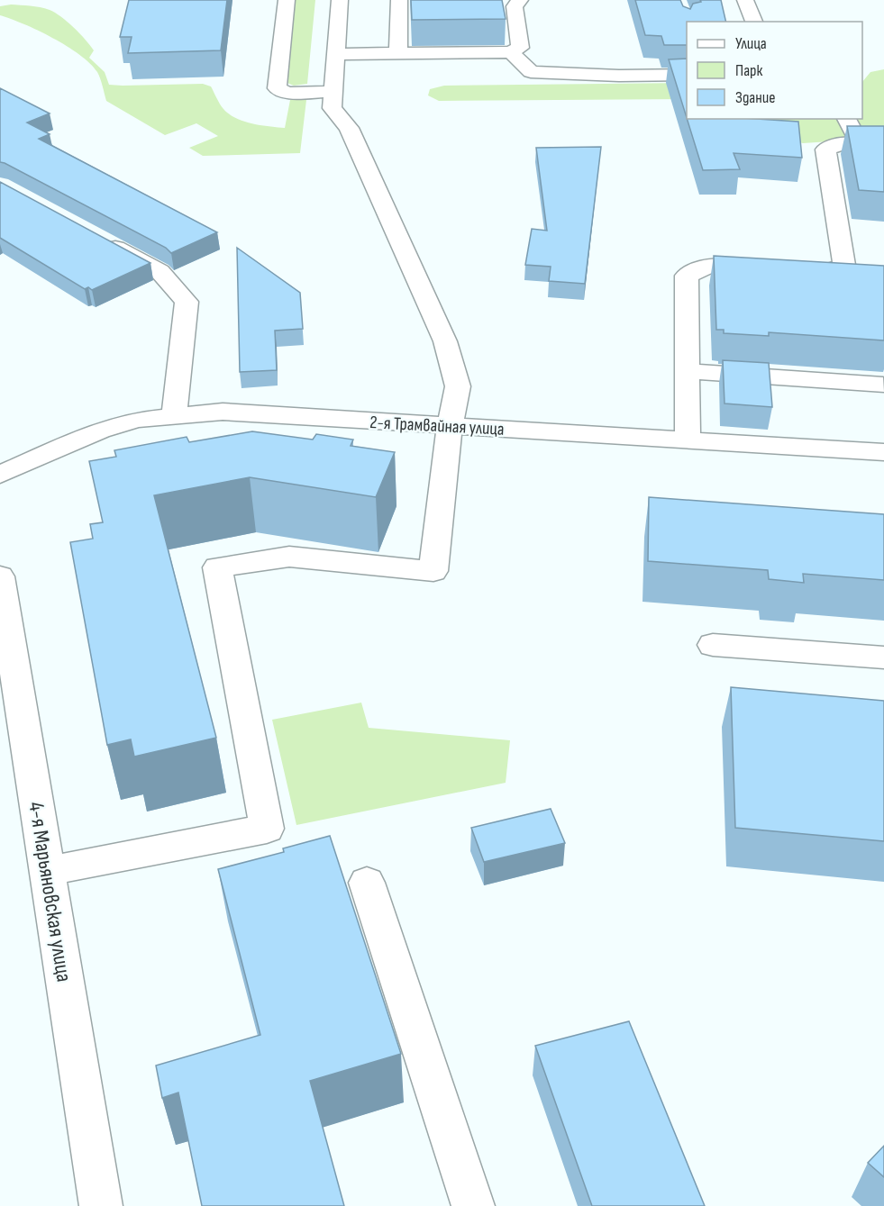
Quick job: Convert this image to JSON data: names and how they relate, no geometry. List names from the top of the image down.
{
  "streets": {
    "street": ["2-я Трамвайная улица", "4-я Марьяновская улица"]
  },
  "legend": ["Улица", "Парк", "Здание"]
}
